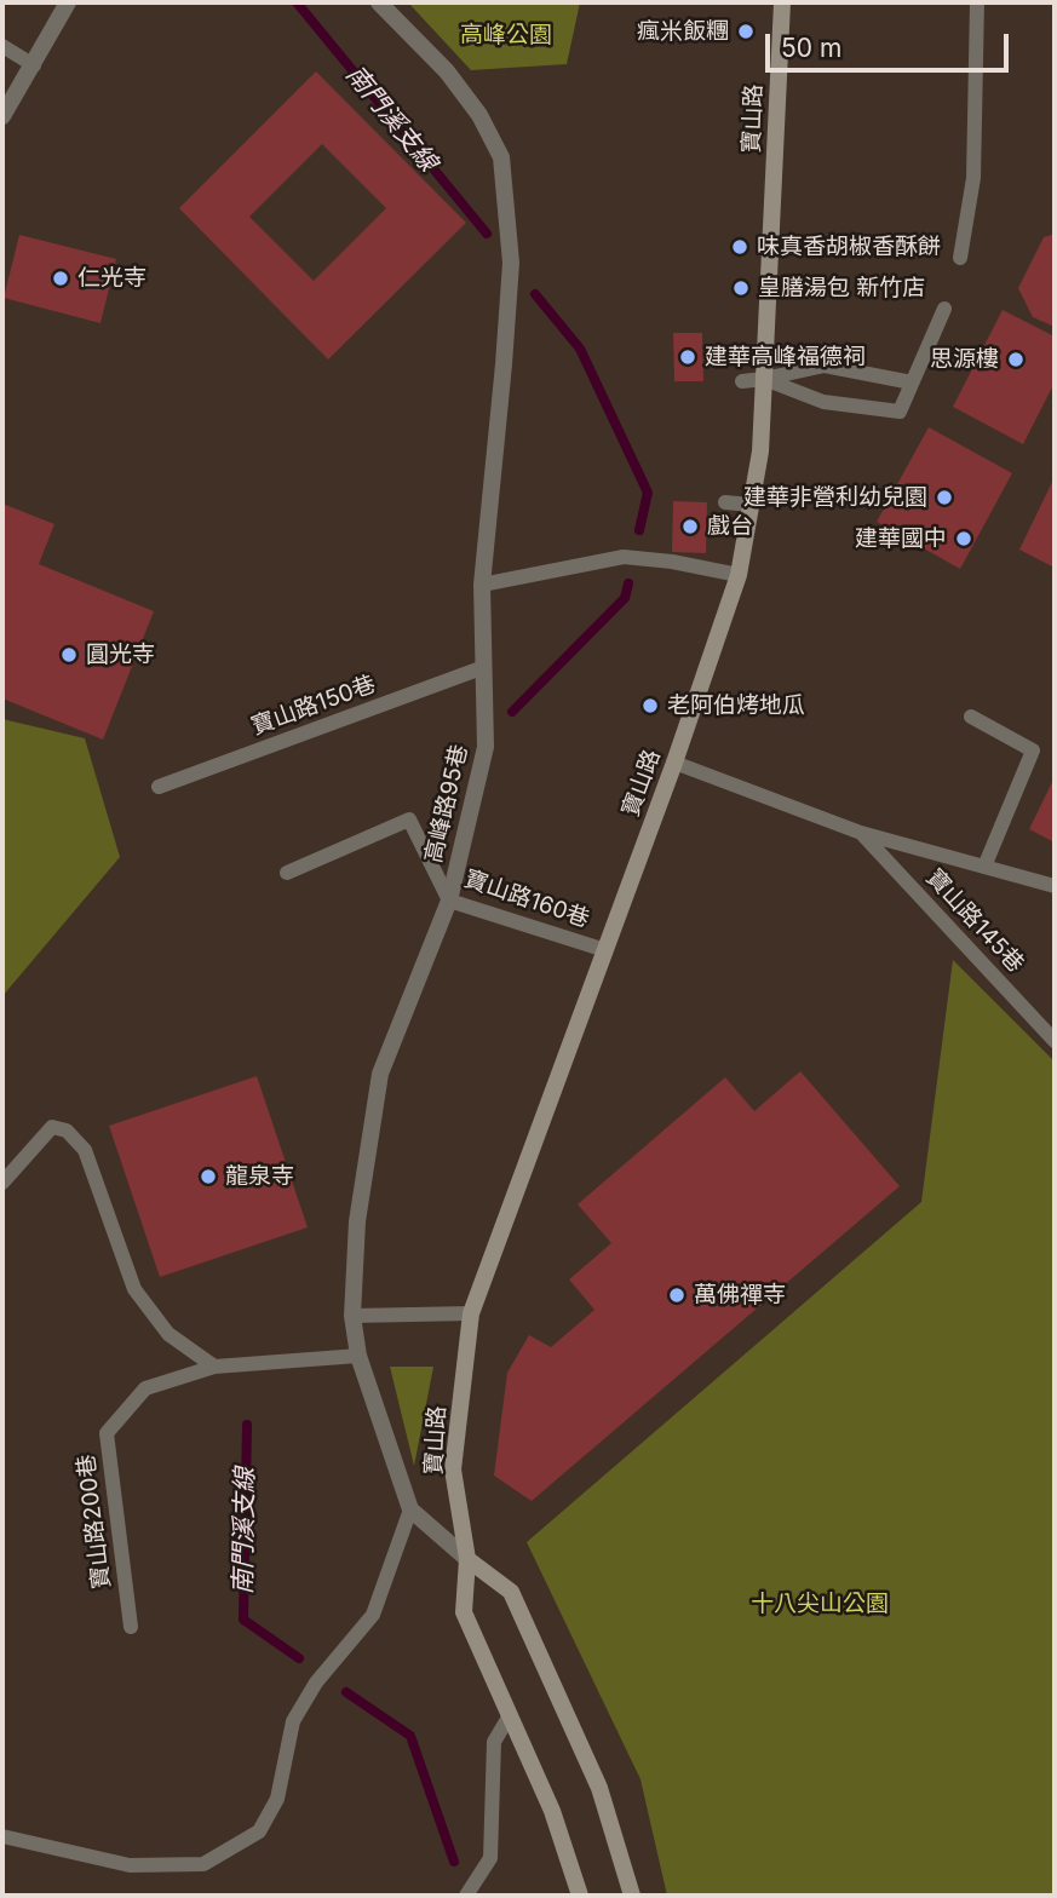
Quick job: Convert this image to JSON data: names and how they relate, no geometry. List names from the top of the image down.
{
  "streets": {
    "street": ["寶山路", "高峰路95巷"],
    "lane": [
      "寶山路150巷",
      "寶山路160巷",
      "寶山路145巷",
      "寶山路200巷"
    ]
  },
  "crossings": [
    ["寶山路", "寶山路160巷"],
    ["寶山路", "寶山路145巷"],
    ["寶山路150巷", "高峰路95巷"],
    ["高峰路95巷", "寶山路160巷"],
    ["高峰路95巷", "寶山路200巷"]
  ],
  "water": ["南門溪支線"],
  "parks": ["高峰公園", "十八尖山公園"],
  "places": [
    "瘋米飯糰",
    "味真香胡椒香酥餅",
    "仁光寺",
    "皇膳湯包 新竹店",
    "建華高峰福德祠",
    "思源樓",
    "建華非營利幼兒園",
    "戲台",
    "建華國中",
    "圓光寺",
    "老阿伯烤地瓜",
    "龍泉寺",
    "萬佛禪寺"
  ],
  "scale_bar": "50 m"
}
